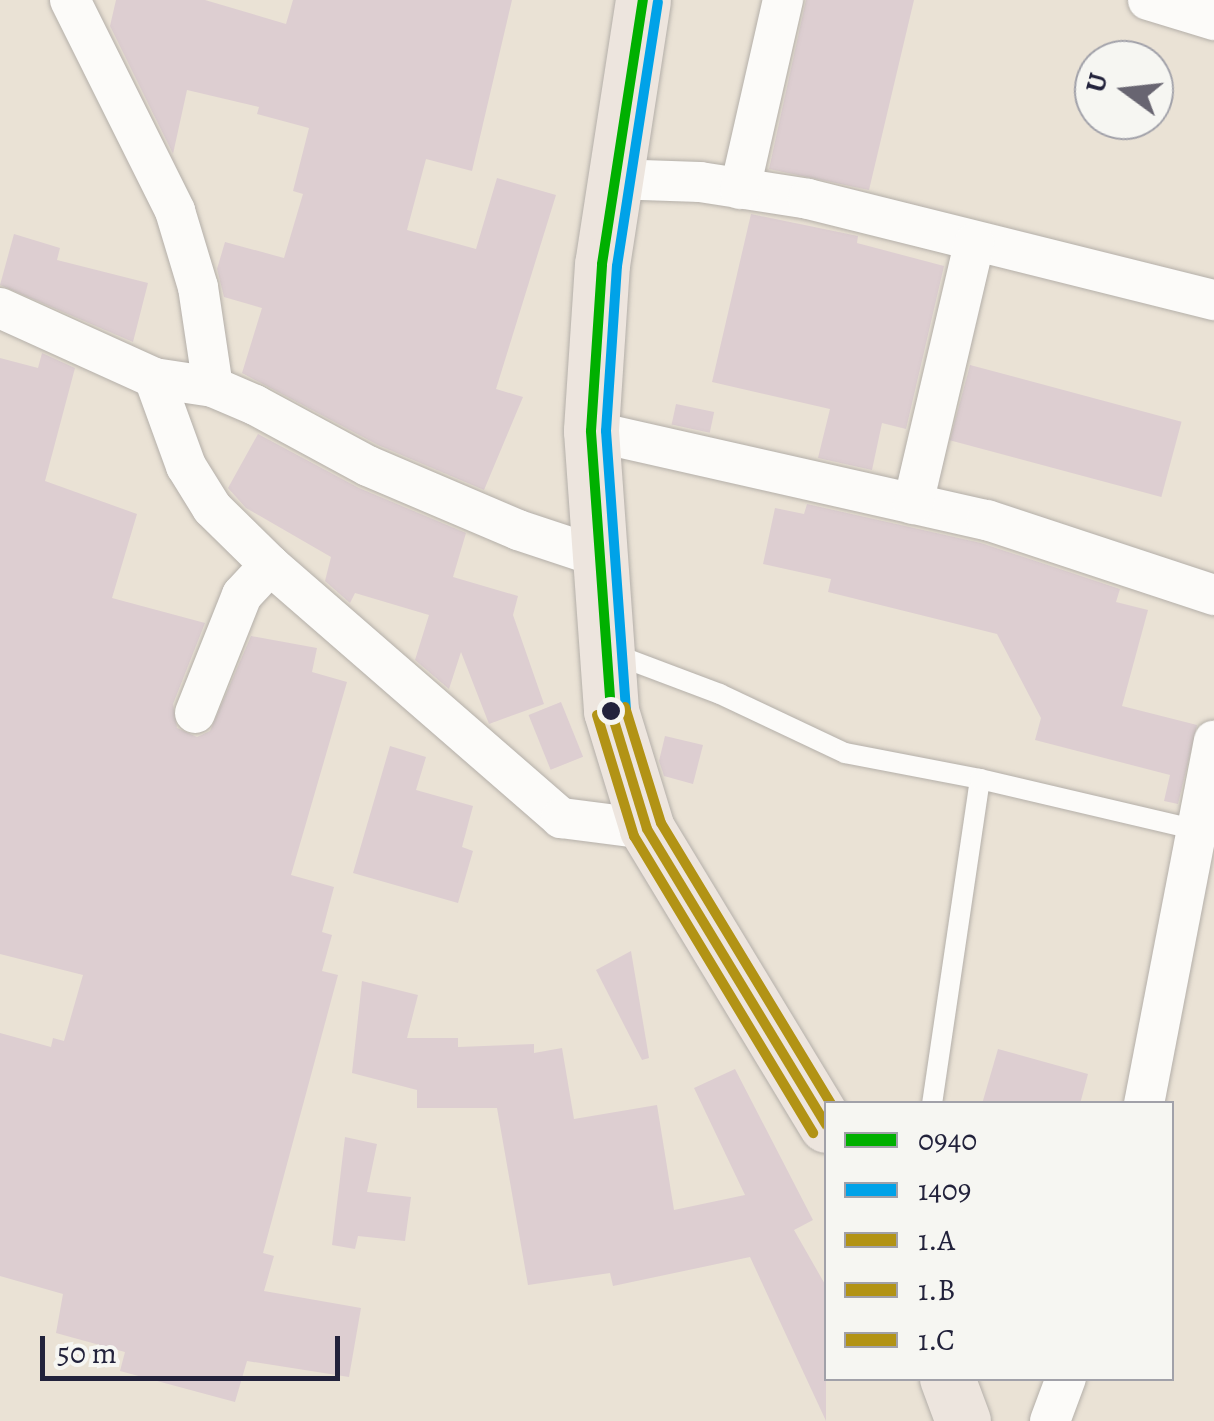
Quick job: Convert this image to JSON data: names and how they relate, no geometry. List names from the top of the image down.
{
  "lines": [
    "transit line 0940",
    "transit line 1409",
    "transit line 1.C",
    "transit line 1.A",
    "transit line 1.B"
  ],
  "legend": [
    "0940",
    "1409",
    "1.A",
    "1.B",
    "1.C"
  ],
  "scale_bar": "50 m",
  "north": "left"
}
